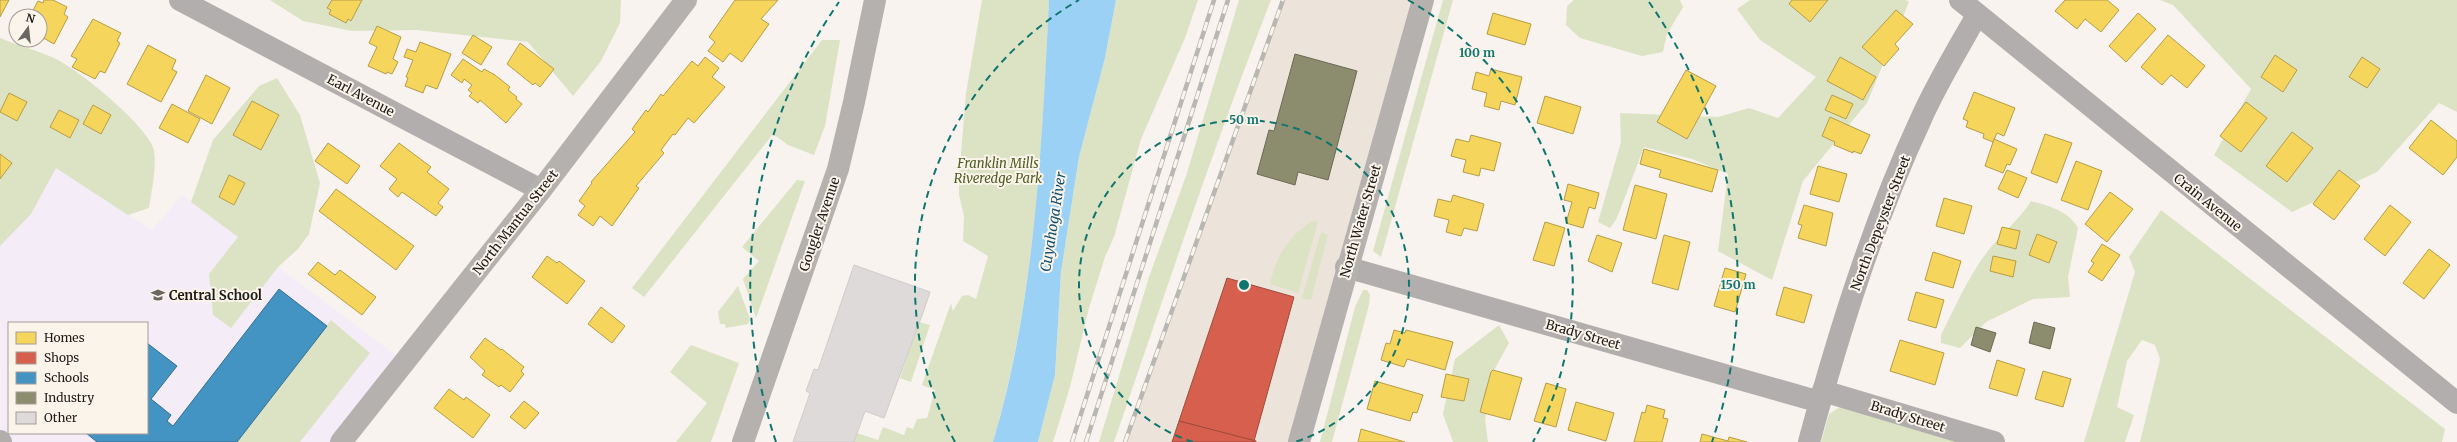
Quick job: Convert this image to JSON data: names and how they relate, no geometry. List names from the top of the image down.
{
  "streets": {
    "main road": ["North Water Street", "North Mantua Street", "Gougler Avenue"],
    "street": [
      "Earl Avenue",
      "Crain Avenue",
      "North Depeyster Street",
      "Brady Street"
    ]
  },
  "crossings": [
    ["Earl Avenue", "North Mantua Street"],
    ["Crain Avenue", "North Depeyster Street"],
    ["North Water Street", "Brady Street"],
    ["North Depeyster Street", "Brady Street"]
  ],
  "water": ["Cuyahoga River"],
  "parks": ["Franklin Mills Riveredge Park"],
  "places": {
    "school or university": ["Central School"]
  },
  "legend": [
    "Homes",
    "Shops",
    "Schools",
    "Industry",
    "Other"
  ],
  "north": "top",
  "rings": ["100 m", "50 m", "150 m"]
}
